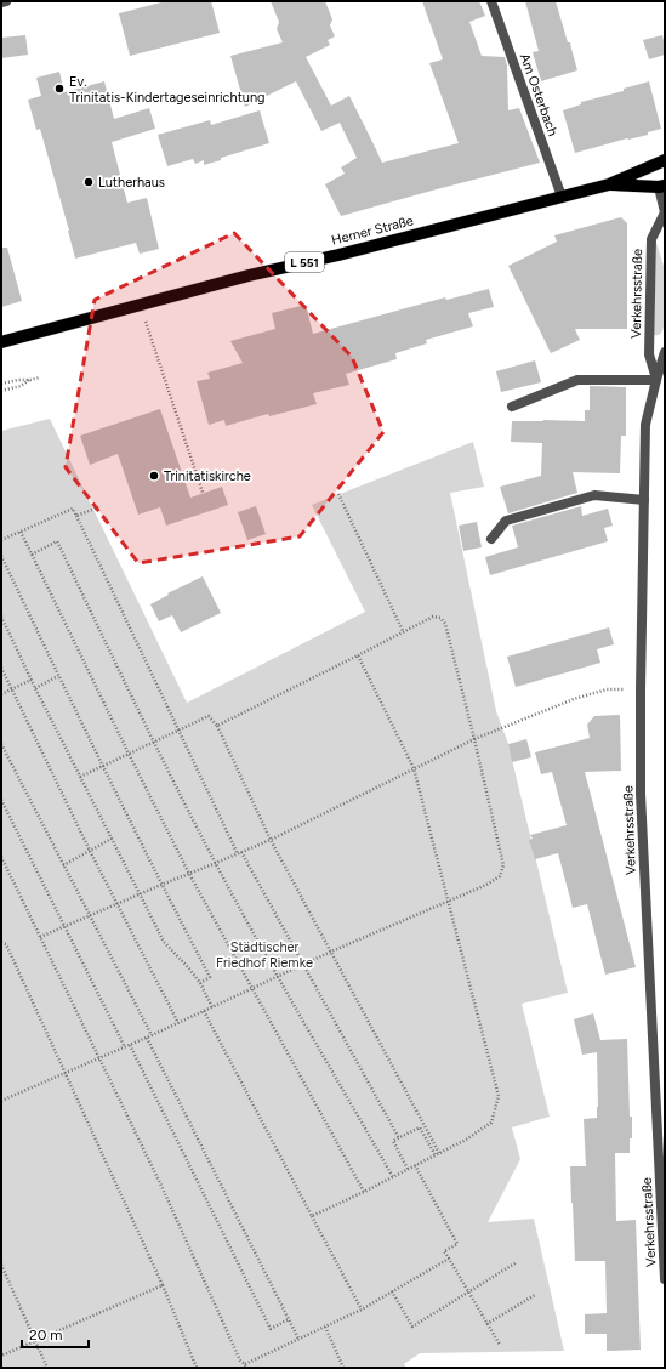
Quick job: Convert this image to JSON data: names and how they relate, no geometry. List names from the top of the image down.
{
  "streets": {
    "main road": ["Herner Straße", "L 551"],
    "street": ["Am Osterbach", "Verkehrsstraße"]
  },
  "crossings": [
    ["Am Osterbach", "Herner Straße"],
    ["Herner Straße", "Verkehrsstraße"]
  ],
  "parks": ["Städtischer Friedhof Riemke"],
  "places": ["Ev. Trinitatis-Kindertageseinrichtung", "Lutherhaus", "Trinitatiskirche"],
  "scale_bar": "20 m"
}
